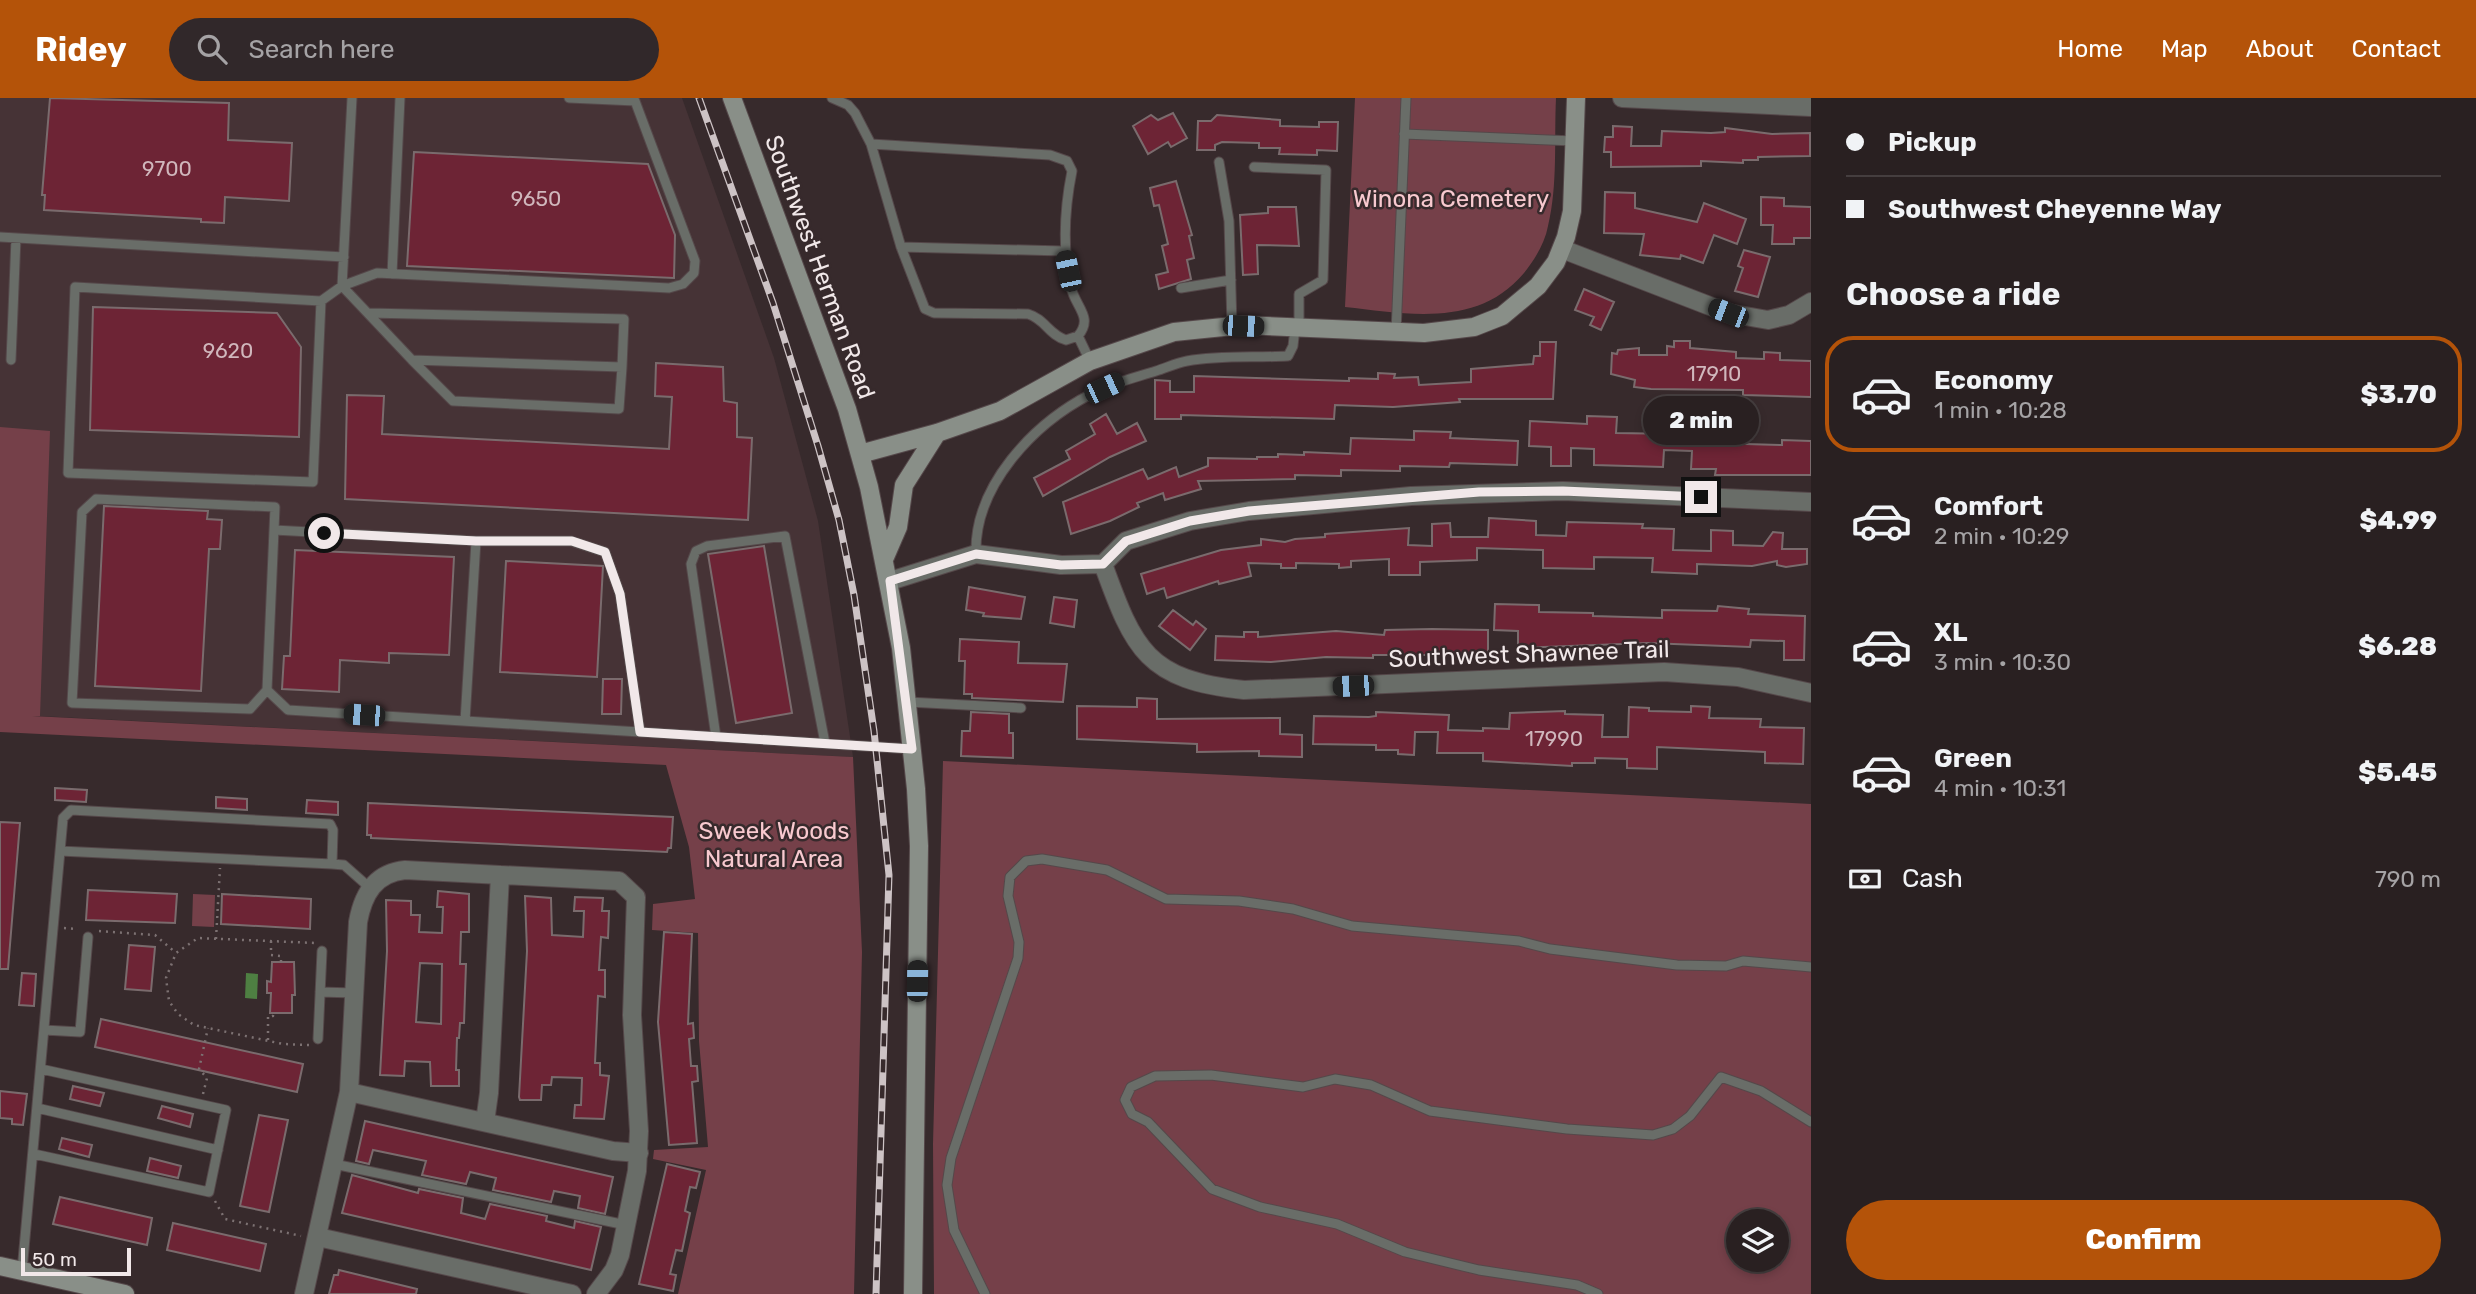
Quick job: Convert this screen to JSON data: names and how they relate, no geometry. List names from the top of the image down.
{
  "streets": {
    "main road": ["Southwest Herman Road"],
    "street": ["Southwest Shawnee Trail"]
  },
  "parks": ["Winona Cemetery", "Sweek Woods Natural Area"],
  "house_numbers": [
    "9700",
    "9650",
    "9620",
    "17910",
    "17990"
  ],
  "scale_bar": "50 m",
  "page": {
    "header": "Ridey",
    "search": "Search here",
    "nav": [
      "Home",
      "Map",
      "About",
      "Contact"
    ],
    "banner": ["Pickup", "Southwest Cheyenne Way"],
    "heading": "Choose a ride",
    "list": [
      {
        "name": "Economy",
        "note": "1 min · 10:28",
        "value": "$3.70"
      },
      {
        "name": "Comfort",
        "note": "2 min · 10:29",
        "value": "$4.99"
      },
      {
        "name": "XL",
        "note": "3 min · 10:30",
        "value": "$6.28"
      },
      {
        "name": "Green",
        "note": "4 min · 10:31",
        "value": "$5.45"
      }
    ],
    "bubble": "2 min",
    "pay": ["Cash", "790 m"],
    "buttons": "Confirm",
    "scale": "50 m"
  }
}
